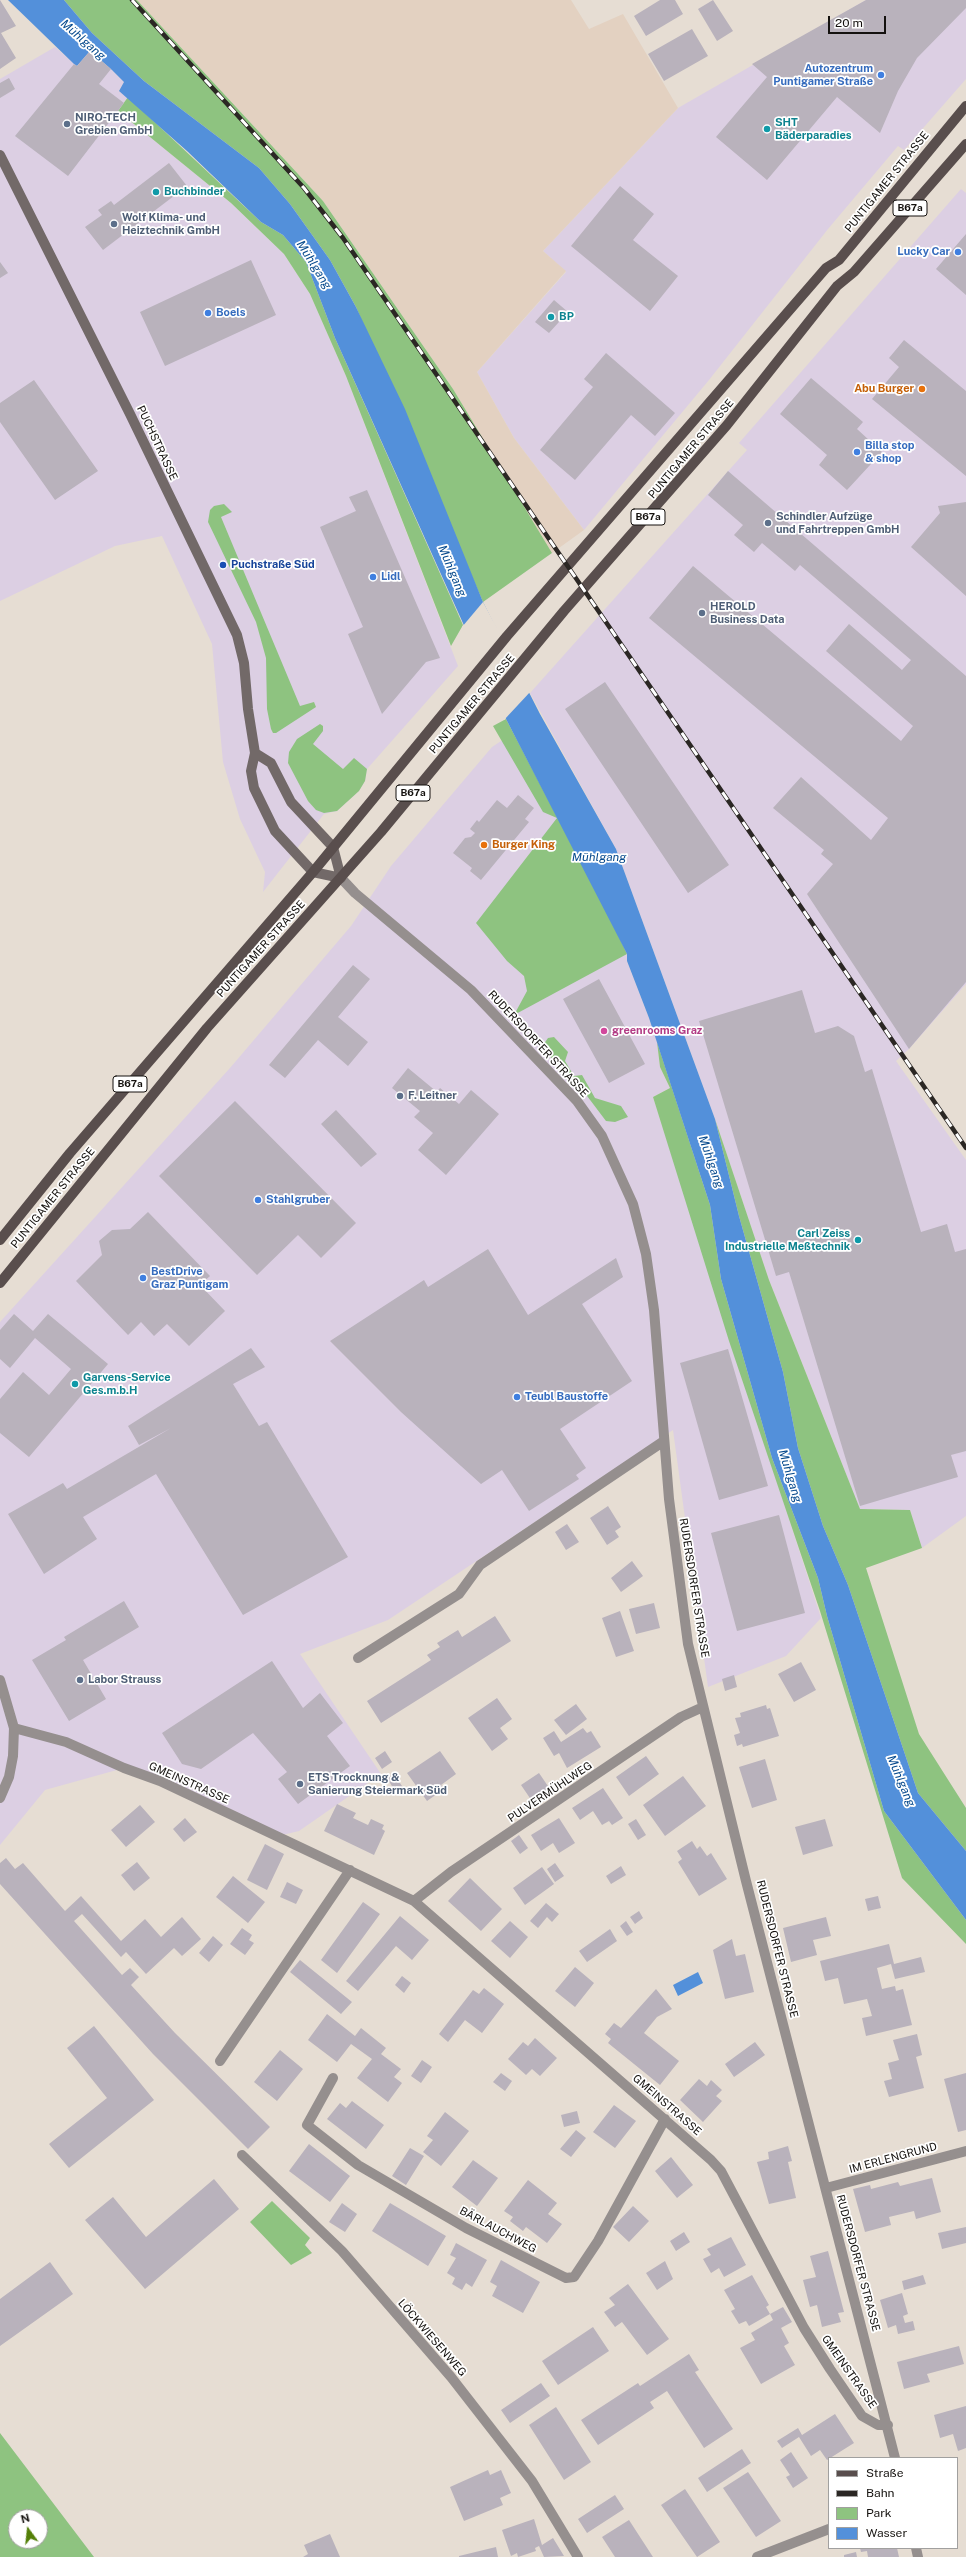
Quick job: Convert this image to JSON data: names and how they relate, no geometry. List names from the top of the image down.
{
  "streets": {
    "main road": ["PUNTIGAMER STRASSE", "B67a", "PUCHSTRASSE"],
    "street": [
      "RUDERSDORFER STRASSE",
      "GMEINSTRASSE",
      "PULVERMÜHLWEG",
      "IM ERLENGRUND",
      "BÄRLAUCHWEG",
      "LÖCKWIESENWEG"
    ]
  },
  "crossings": [
    ["PUNTIGAMER STRASSE", "PUCHSTRASSE"],
    ["PUNTIGAMER STRASSE", "RUDERSDORFER STRASSE"],
    ["RUDERSDORFER STRASSE", "GMEINSTRASSE"],
    ["RUDERSDORFER STRASSE", "PULVERMÜHLWEG"],
    ["RUDERSDORFER STRASSE", "IM ERLENGRUND"],
    ["GMEINSTRASSE", "PULVERMÜHLWEG"],
    ["GMEINSTRASSE", "BÄRLAUCHWEG"]
  ],
  "water": ["Mühlgang"],
  "places": [
    "Autozentrum Puntigamer Straße",
    "NIRO-TECH Grebien GmbH",
    "SHT Bäderparadies",
    "Buchbinder",
    "Wolf Klima- und Heiztechnik GmbH",
    "Lucky Car",
    "Boels",
    "BP",
    "Abu Burger",
    "Billa stop & shop",
    "Schindler Aufzüge und Fahrtreppen GmbH",
    "Puchstraße Süd",
    "Lidl",
    "HEROLD Business Data",
    "Burger King",
    "greenrooms Graz",
    "F. Leitner",
    "Stahlgruber",
    "Carl Zeiss Industrielle Meßtechnik",
    "BestDrive Graz Puntigam",
    "Garvens-Service Ges.m.b.H",
    "Teubl Baustoffe",
    "Labor Strauss",
    "ETS Trocknung & Sanierung Steiermark Süd"
  ],
  "legend": [
    "Straße",
    "Bahn",
    "Park",
    "Wasser"
  ],
  "scale_bar": "20 m",
  "north": "top"
}
